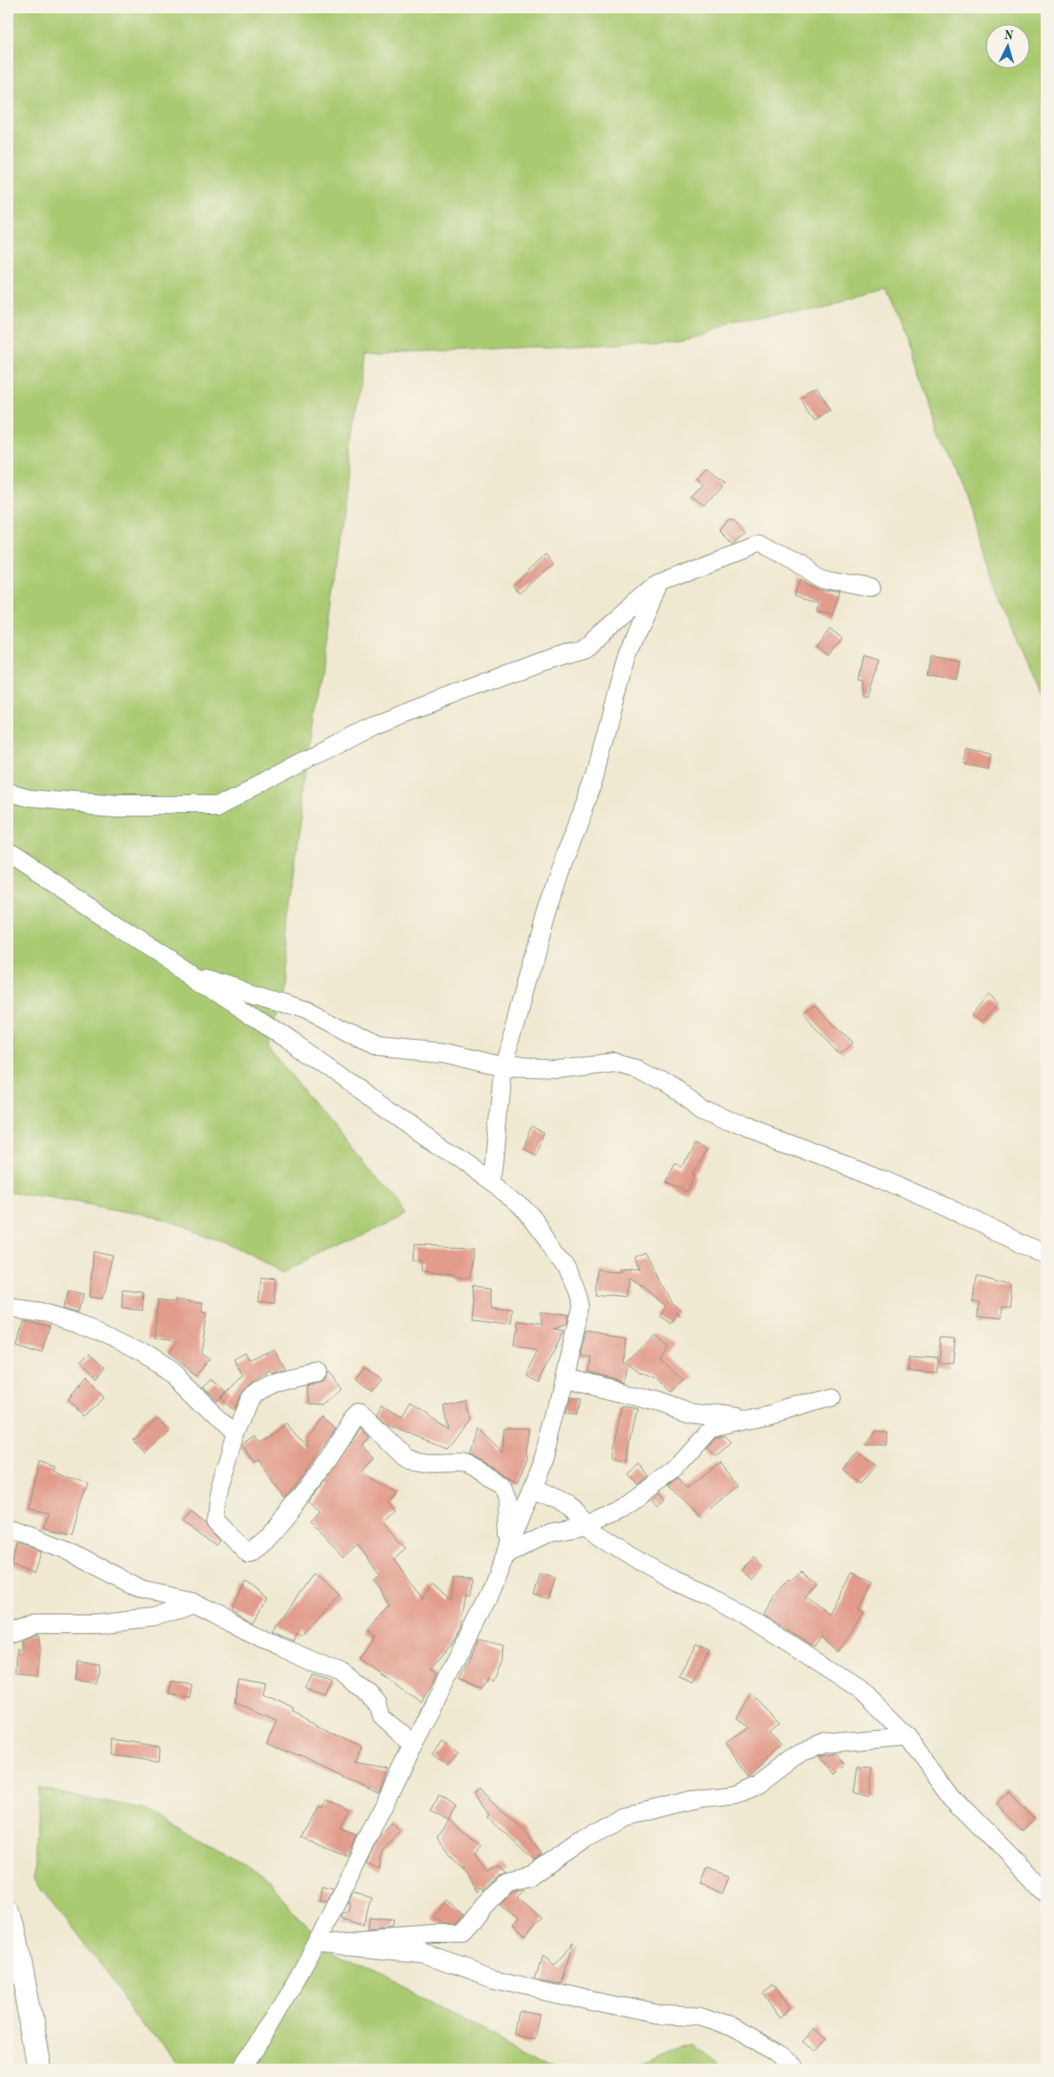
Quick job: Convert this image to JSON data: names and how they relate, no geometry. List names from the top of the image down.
{
  "north": "top"
}
